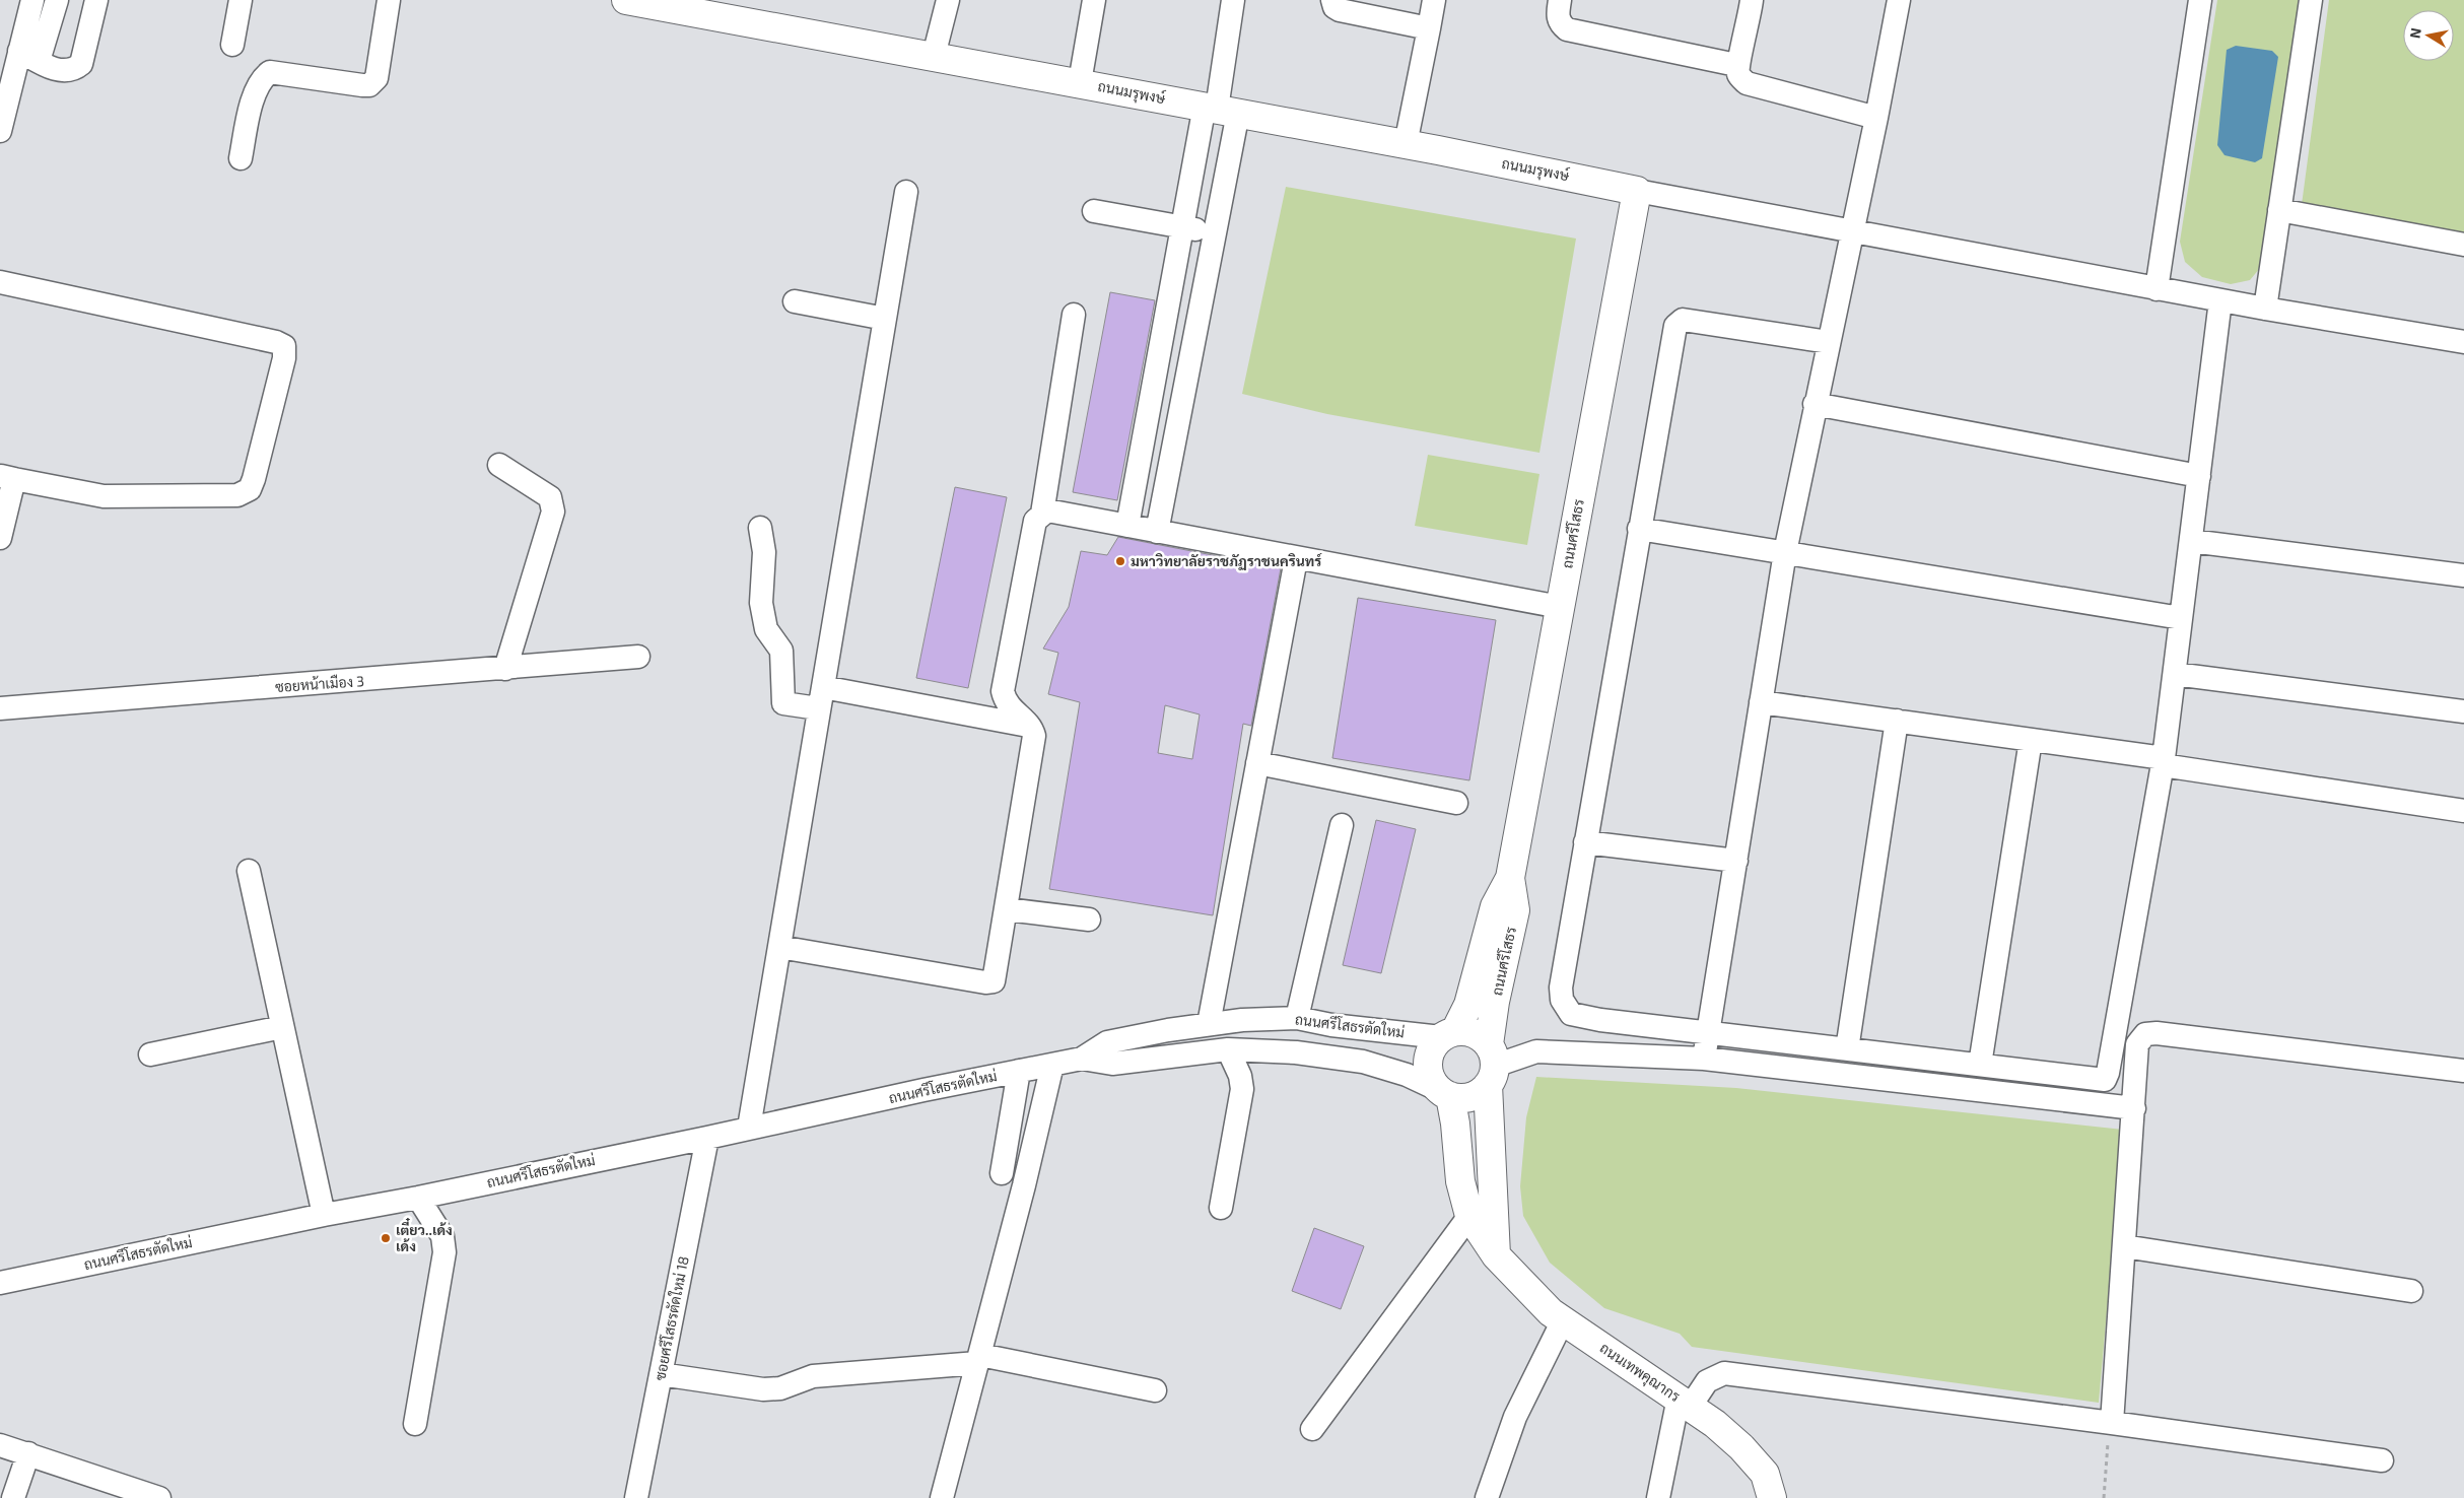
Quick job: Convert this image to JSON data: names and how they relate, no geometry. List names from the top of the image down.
{
  "streets": {
    "main road": ["ถนนมรุพงษ์", "ถนนศรีโสธร", "ถนนเทพคุณากร"],
    "street": ["ซอยหน้าเมือง 3", "ถนนศรีโสธรตัดใหม่", "ซอยศรีโสธรตัดใหม่ 18"]
  },
  "crossings": [
    ["ถนนมรุพงษ์", "ถนนศรีโสธร"],
    ["ถนนศรีโสธร", "ถนนศรีโสธรตัดใหม่"],
    ["ถนนศรีโสธร", "ถนนเทพคุณากร"],
    ["ถนนศรีโสธรตัดใหม่", "ซอยศรีโสธรตัดใหม่ 18"],
    ["ถนนศรีโสธรตัดใหม่", "ถนนเทพคุณากร"]
  ],
  "places": ["มหาวิทยาลัยราชภัฏราชนครินทร์", "เตี๋ยว..เด้ง เด้ง"],
  "north": "left"
}
